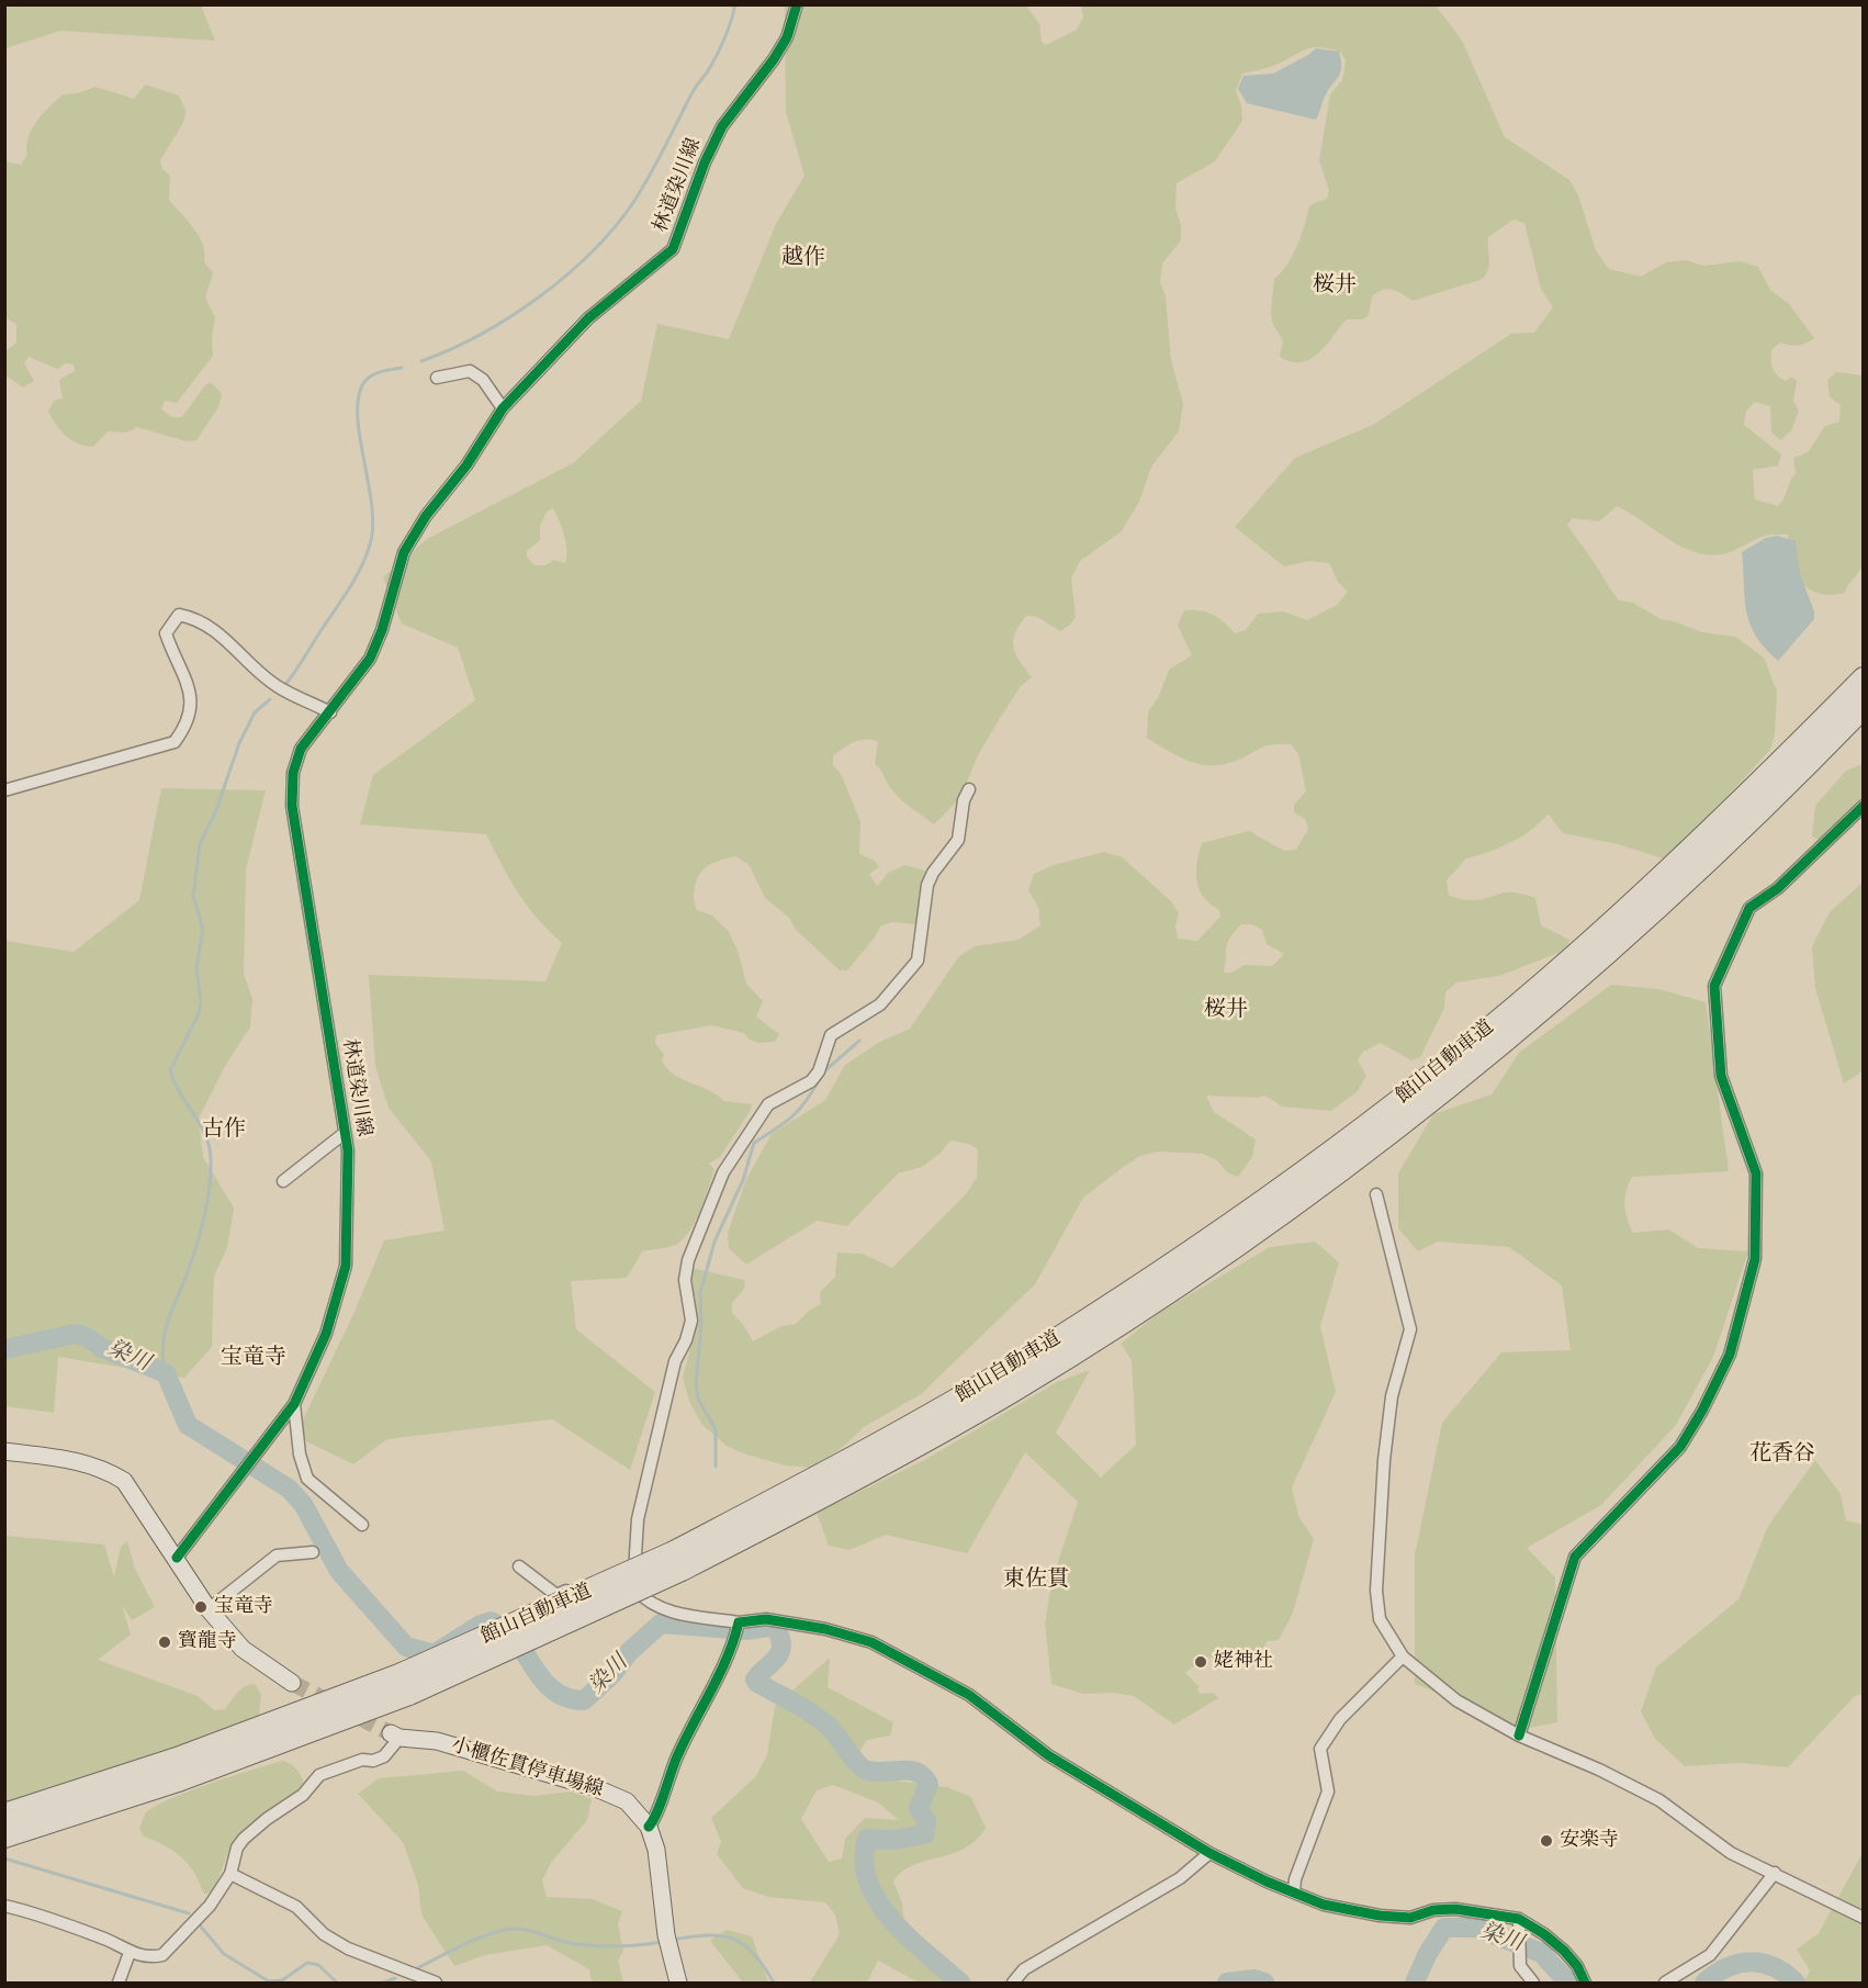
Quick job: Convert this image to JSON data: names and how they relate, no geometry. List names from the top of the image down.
{
  "streets": {
    "highway": ["館山自動車道"],
    "main road": ["小櫃佐貫停車場線"],
    "street": ["林道染川線"]
  },
  "districts": [
    "越作",
    "桜井",
    "桜井",
    "古作",
    "宝竜寺",
    "花香谷",
    "東佐貫"
  ],
  "water": ["染川"],
  "places": [
    "宝竜寺",
    "寳龍寺",
    "姥神社",
    "安楽寺"
  ]
}
